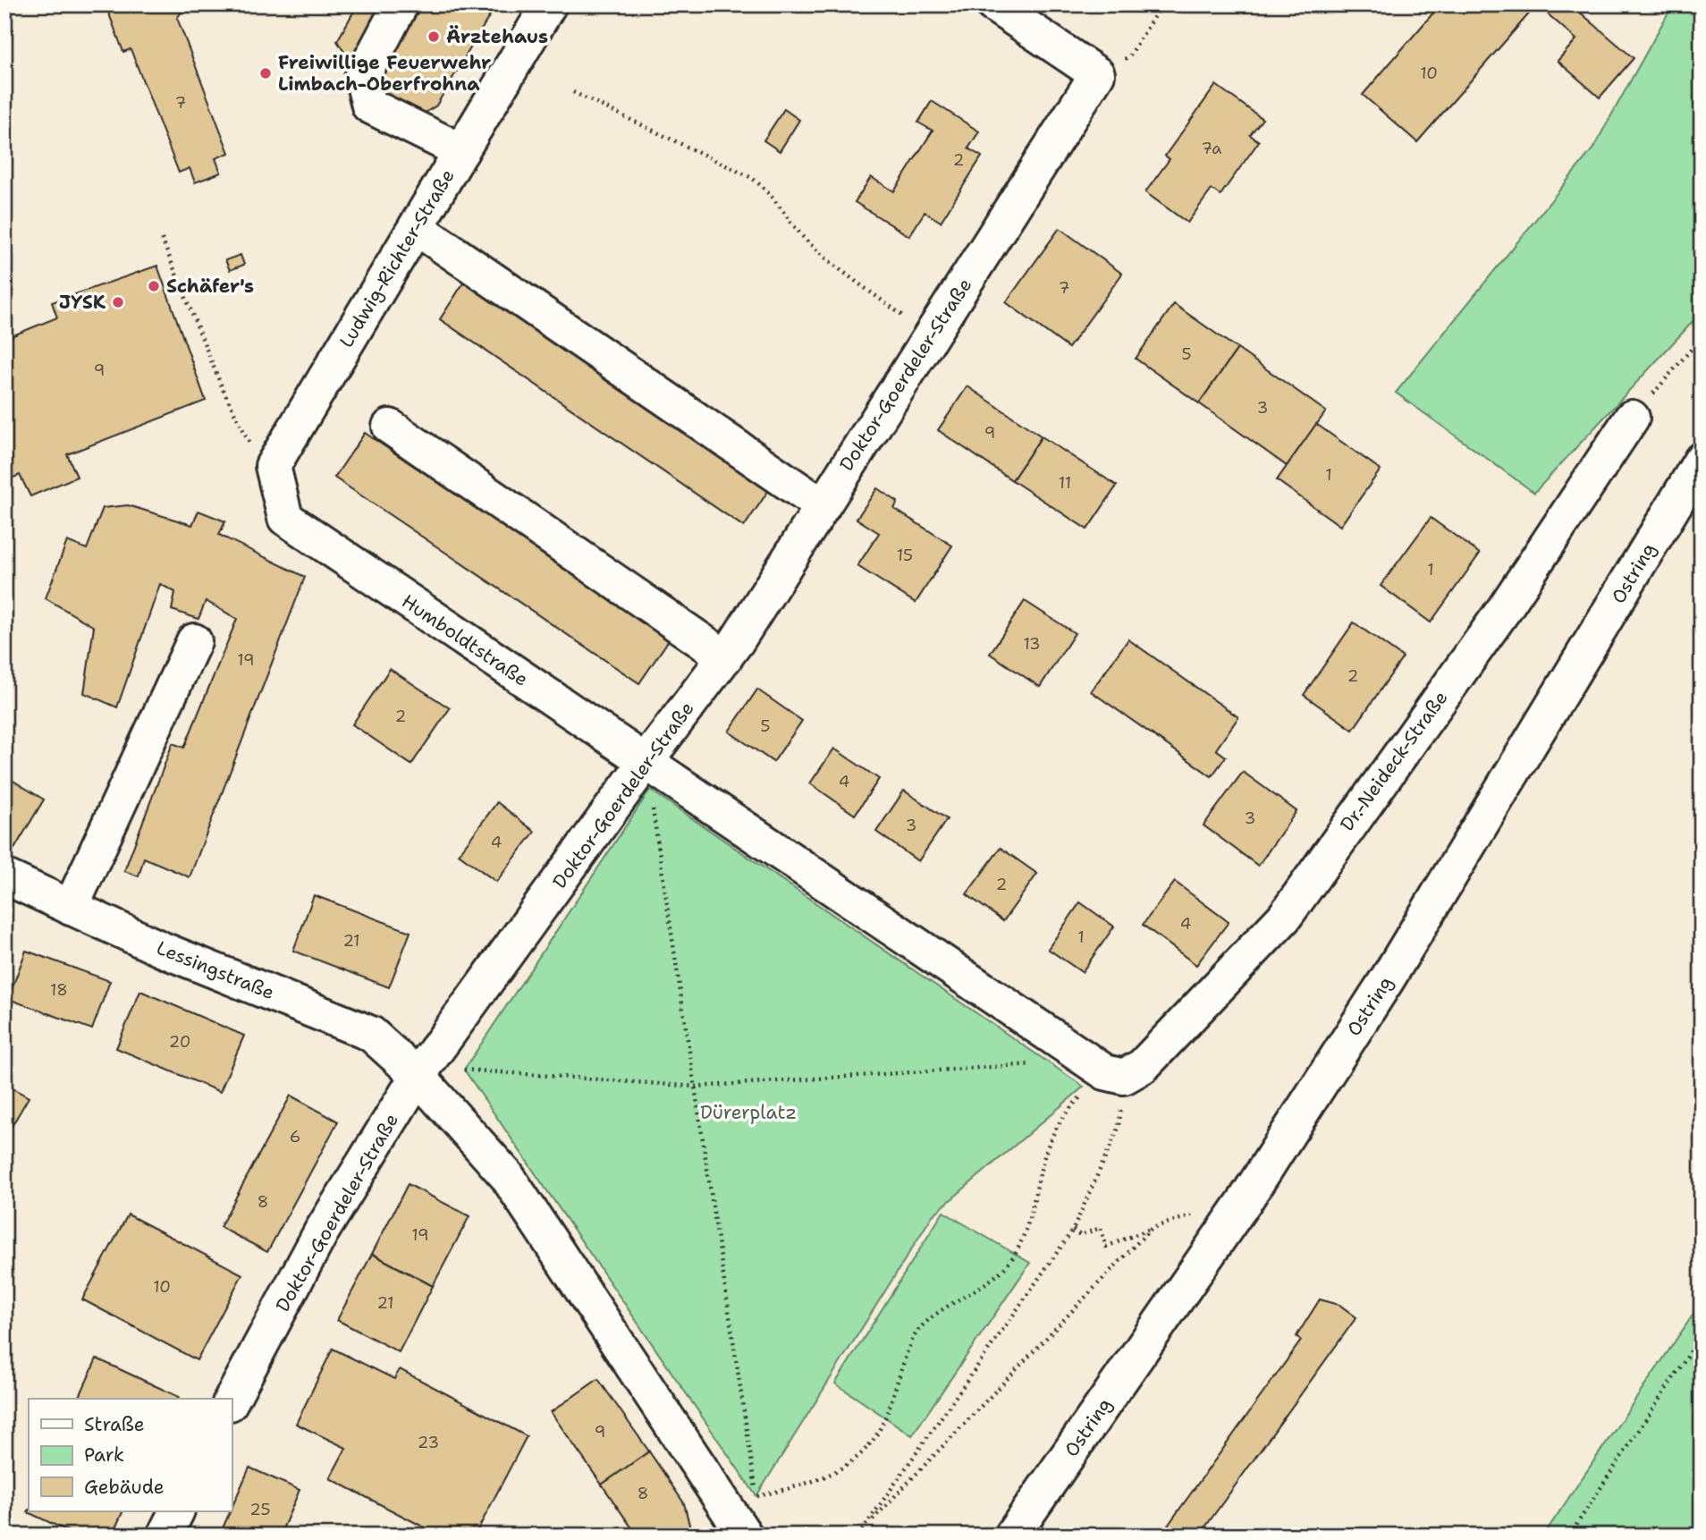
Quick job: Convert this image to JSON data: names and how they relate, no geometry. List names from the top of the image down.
{
  "streets": {
    "street": [
      "Ludwig-Richter-Straße",
      "Doktor-Goerdeler-Straße",
      "Ostring",
      "Humboldtstraße",
      "Dr.-Neideck-Straße",
      "Lessingstraße"
    ]
  },
  "crossings": [
    ["Ludwig-Richter-Straße", "Humboldtstraße"],
    ["Doktor-Goerdeler-Straße", "Humboldtstraße"],
    ["Doktor-Goerdeler-Straße", "Lessingstraße"]
  ],
  "parks": ["Dürerplatz"],
  "places": [
    "Ärztehaus",
    "Freiwillige Feuerwehr Limbach-Oberfrohna",
    "Schäfer's",
    "JYSK"
  ],
  "house_numbers": [
    "10",
    "7",
    "7a",
    "2",
    "7",
    "5",
    "9",
    "3",
    "9",
    "1",
    "11",
    "15",
    "1",
    "13",
    "19",
    "2",
    "2",
    "5",
    "4",
    "3",
    "3",
    "4",
    "2",
    "4",
    "1",
    "21",
    "18",
    "20",
    "6",
    "8",
    "19",
    "10",
    "21",
    "9",
    "23",
    "8",
    "25"
  ],
  "legend": ["Straße", "Park", "Gebäude"]
}
